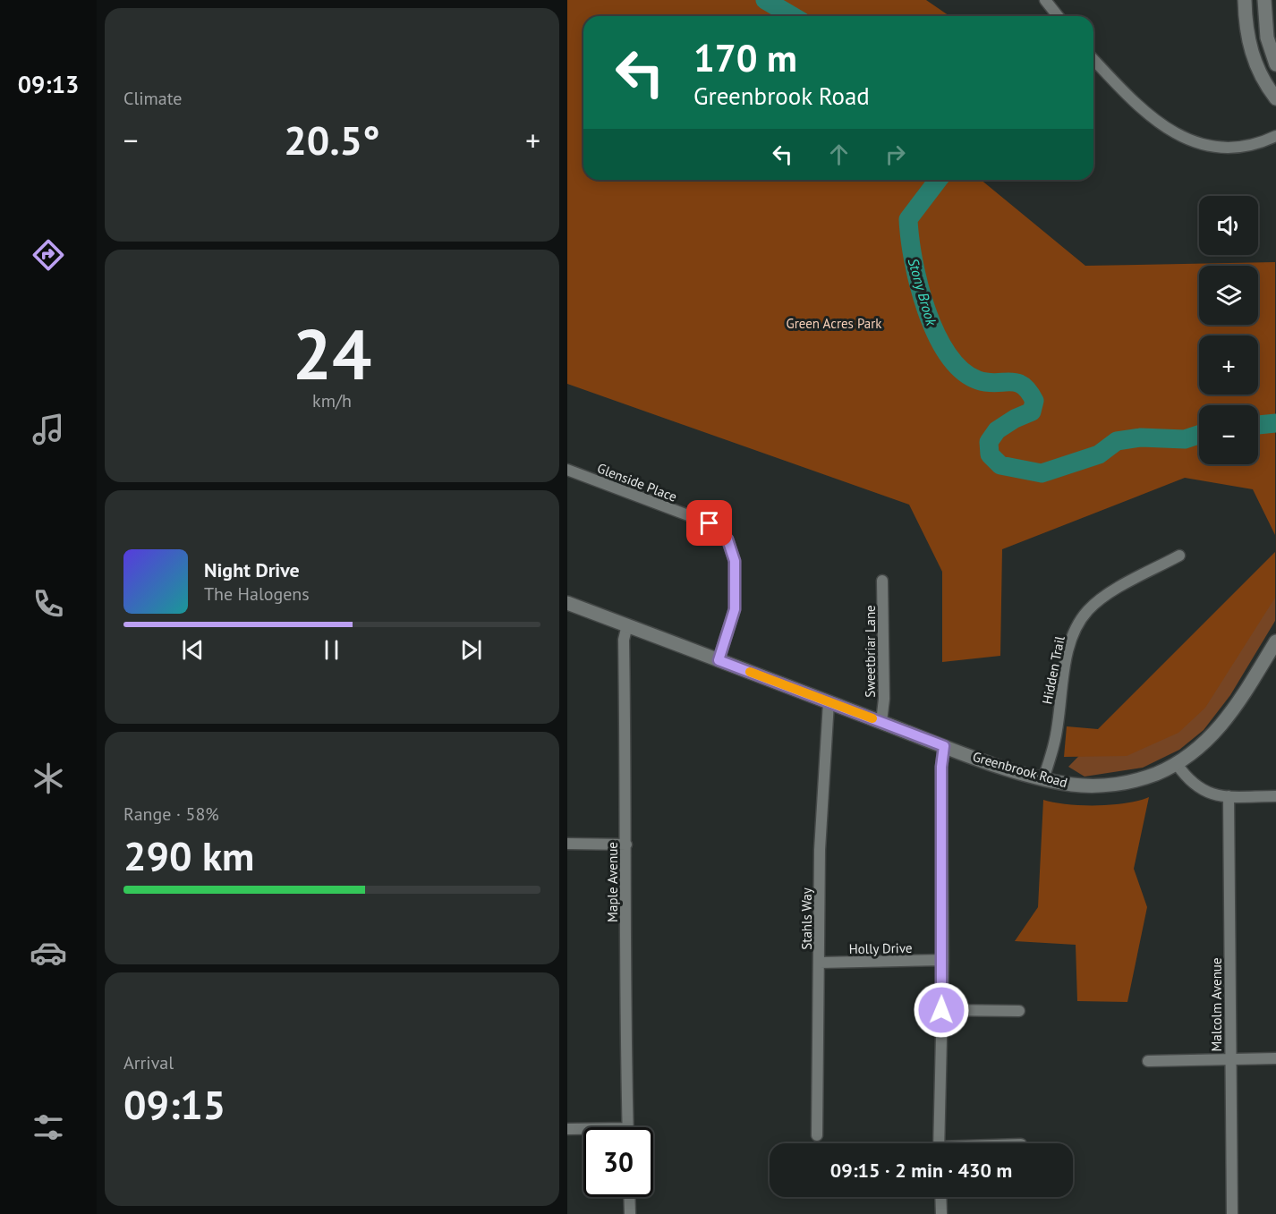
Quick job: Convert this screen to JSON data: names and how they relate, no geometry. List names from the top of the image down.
{
  "streets": {
    "street": [
      "Glenside Place",
      "Sweetbriar Lane",
      "Hidden Trail",
      "Greenbrook Road",
      "Maple Avenue",
      "Stahls Way",
      "Holly Drive",
      "Malcolm Avenue"
    ]
  },
  "crossings": [
    ["Glenside Place", "Greenbrook Road"],
    ["Sweetbriar Lane", "Greenbrook Road"],
    ["Hidden Trail", "Greenbrook Road"],
    ["Greenbrook Road", "Maple Avenue"],
    ["Greenbrook Road", "Stahls Way"],
    ["Stahls Way", "Holly Drive"]
  ],
  "water": ["Stony Brook"],
  "parks": ["Green Acres Park"],
  "page": {
    "tabs": "09:13",
    "tile": [
      "Climate",
      ["24", "km/h"],
      ["Range · 58%", "290 km"],
      ["Arrival", "09:15"]
    ],
    "turn": ["170 m", "Greenbrook Road"],
    "heat": ["−", "20.5°", "+"],
    "map_buttons": ["+", "−"],
    "song": ["Night Drive", "The Halogens"],
    "limit": "30",
    "trip": "09:15 · 2 min · 430 m"
  }
}
